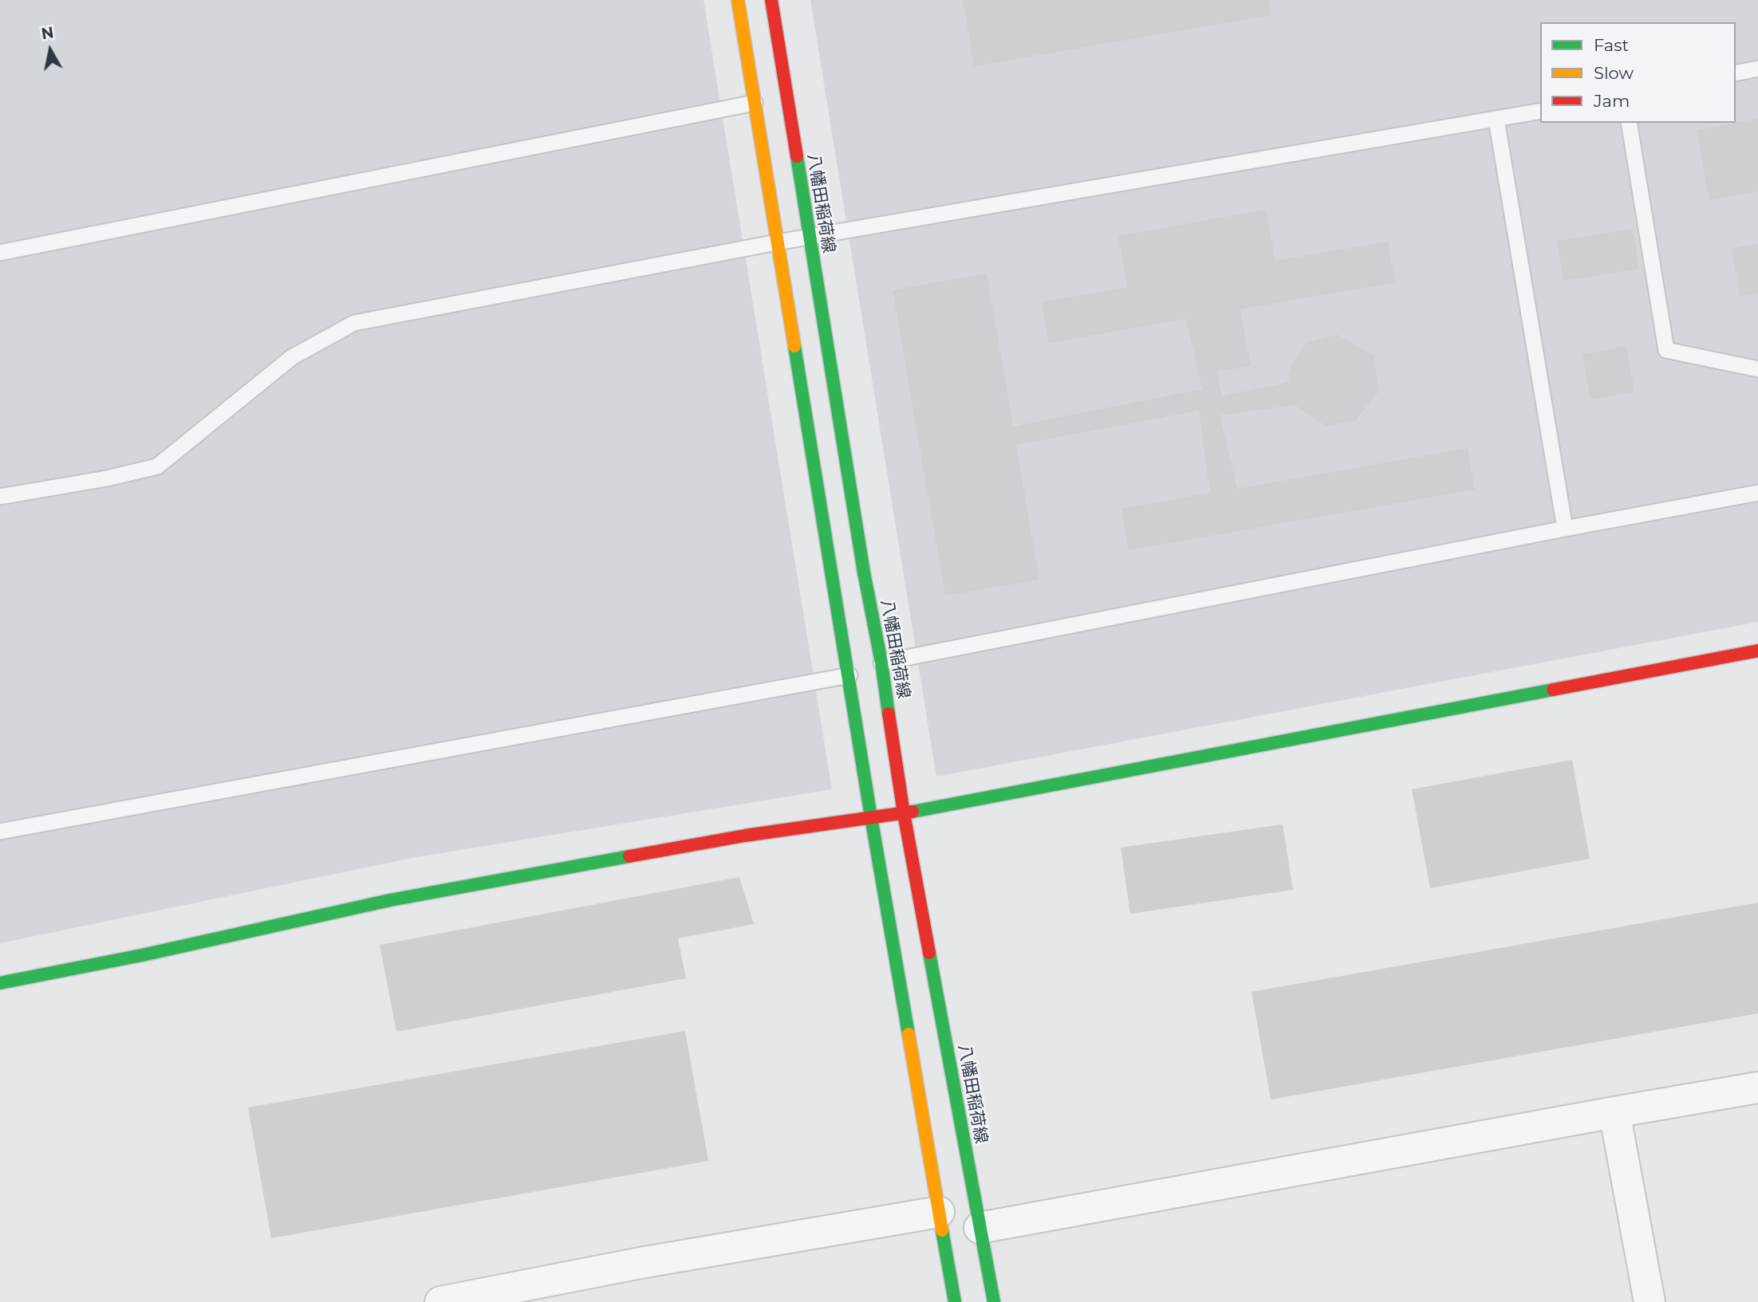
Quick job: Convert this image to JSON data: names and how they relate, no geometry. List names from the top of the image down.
{
  "streets": {
    "main road": ["八幡田稲荷線"]
  },
  "legend": ["Fast", "Slow", "Jam"],
  "north": "top"
}
